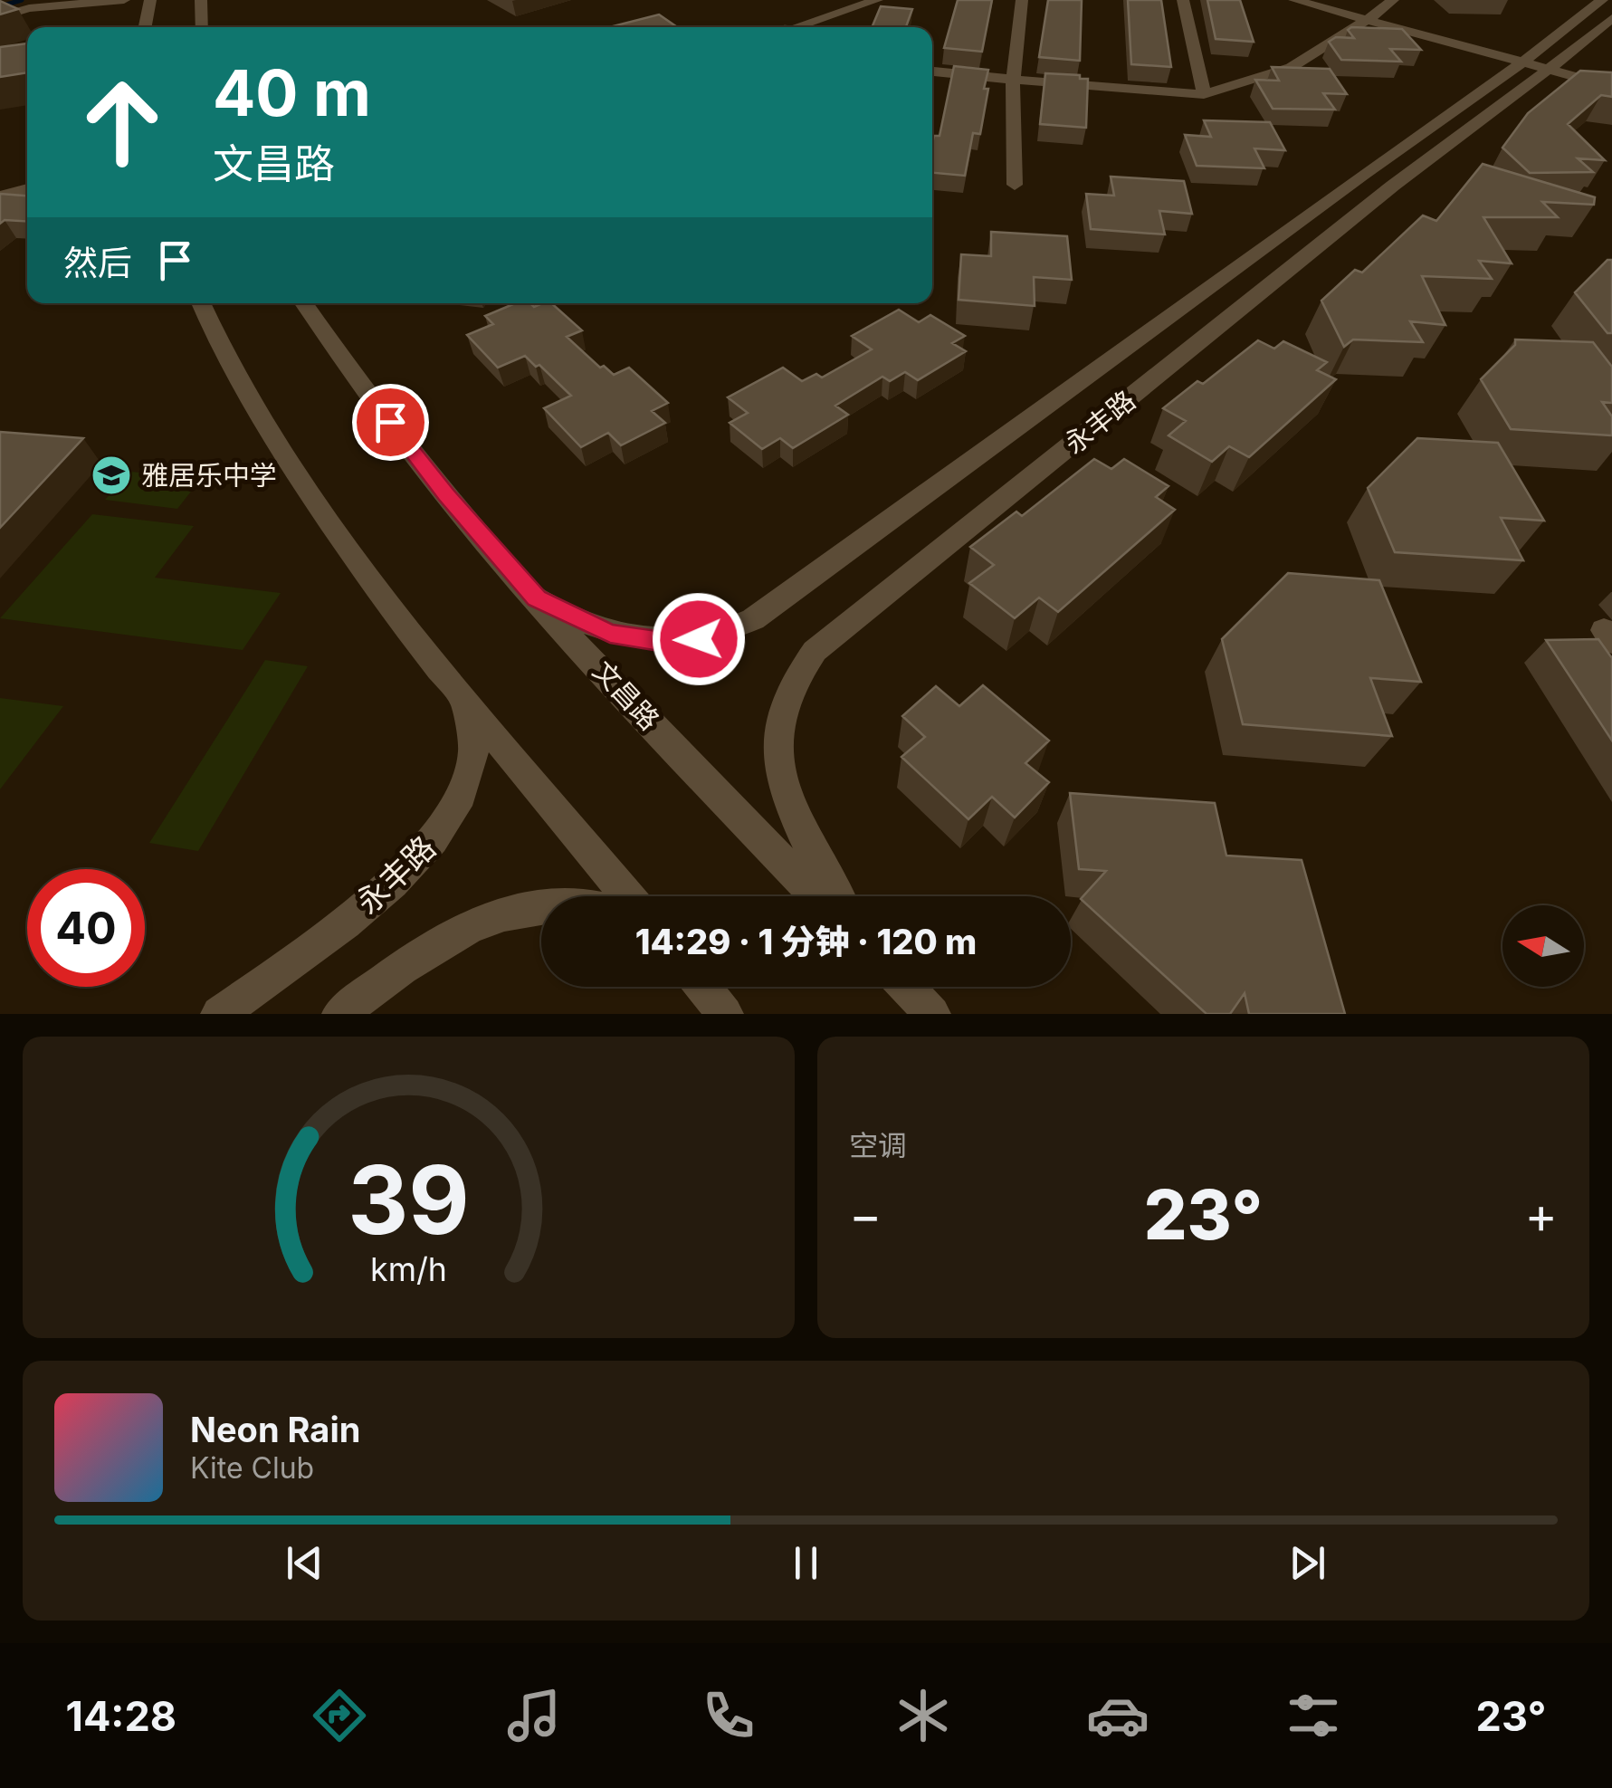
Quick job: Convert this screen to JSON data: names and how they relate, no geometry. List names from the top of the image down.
{
  "streets": {
    "street": ["永丰路", "文昌路"]
  },
  "crossings": [
    ["永丰路", "文昌路"]
  ],
  "places": {
    "school or university": ["雅居乐中学"]
  },
  "north": "left",
  "page": {
    "turn": ["40 m", "文昌路"],
    "then": "然后",
    "limit": "40",
    "trip": "14:29 · 1 分钟 · 120 m",
    "tile": "空调",
    "heat": ["−", "23°", "+"],
    "song": ["Neon Rain", "Kite Club"],
    "tabs": ["14:28", "23°"],
    "gauge": ["39", "km/h"]
  }
}
